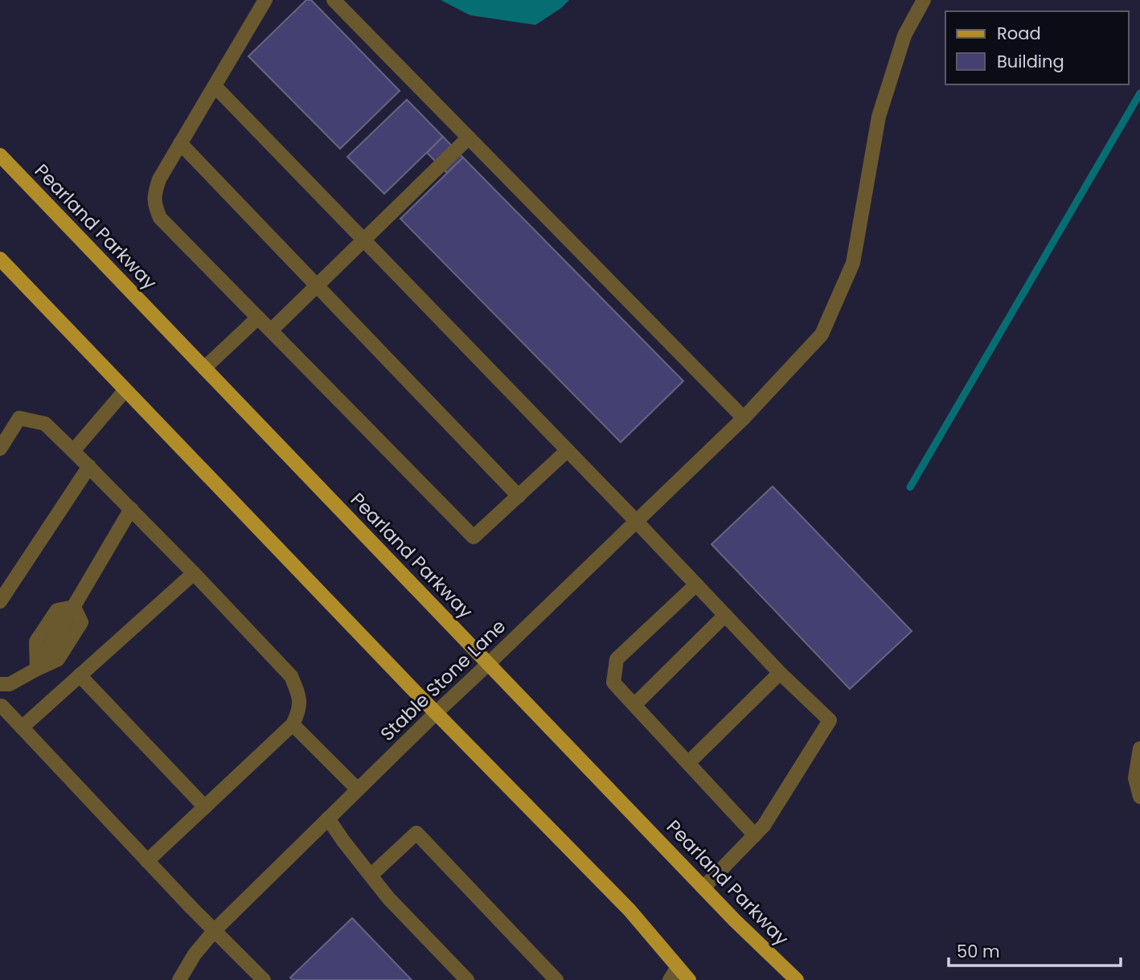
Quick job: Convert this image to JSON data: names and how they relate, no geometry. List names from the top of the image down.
{
  "streets": {
    "main road": ["Pearland Parkway"],
    "street": ["Stable Stone Lane"]
  },
  "crossings": [
    ["Pearland Parkway", "Stable Stone Lane"]
  ],
  "legend": ["Road", "Building"],
  "scale_bar": "50 m"
}
